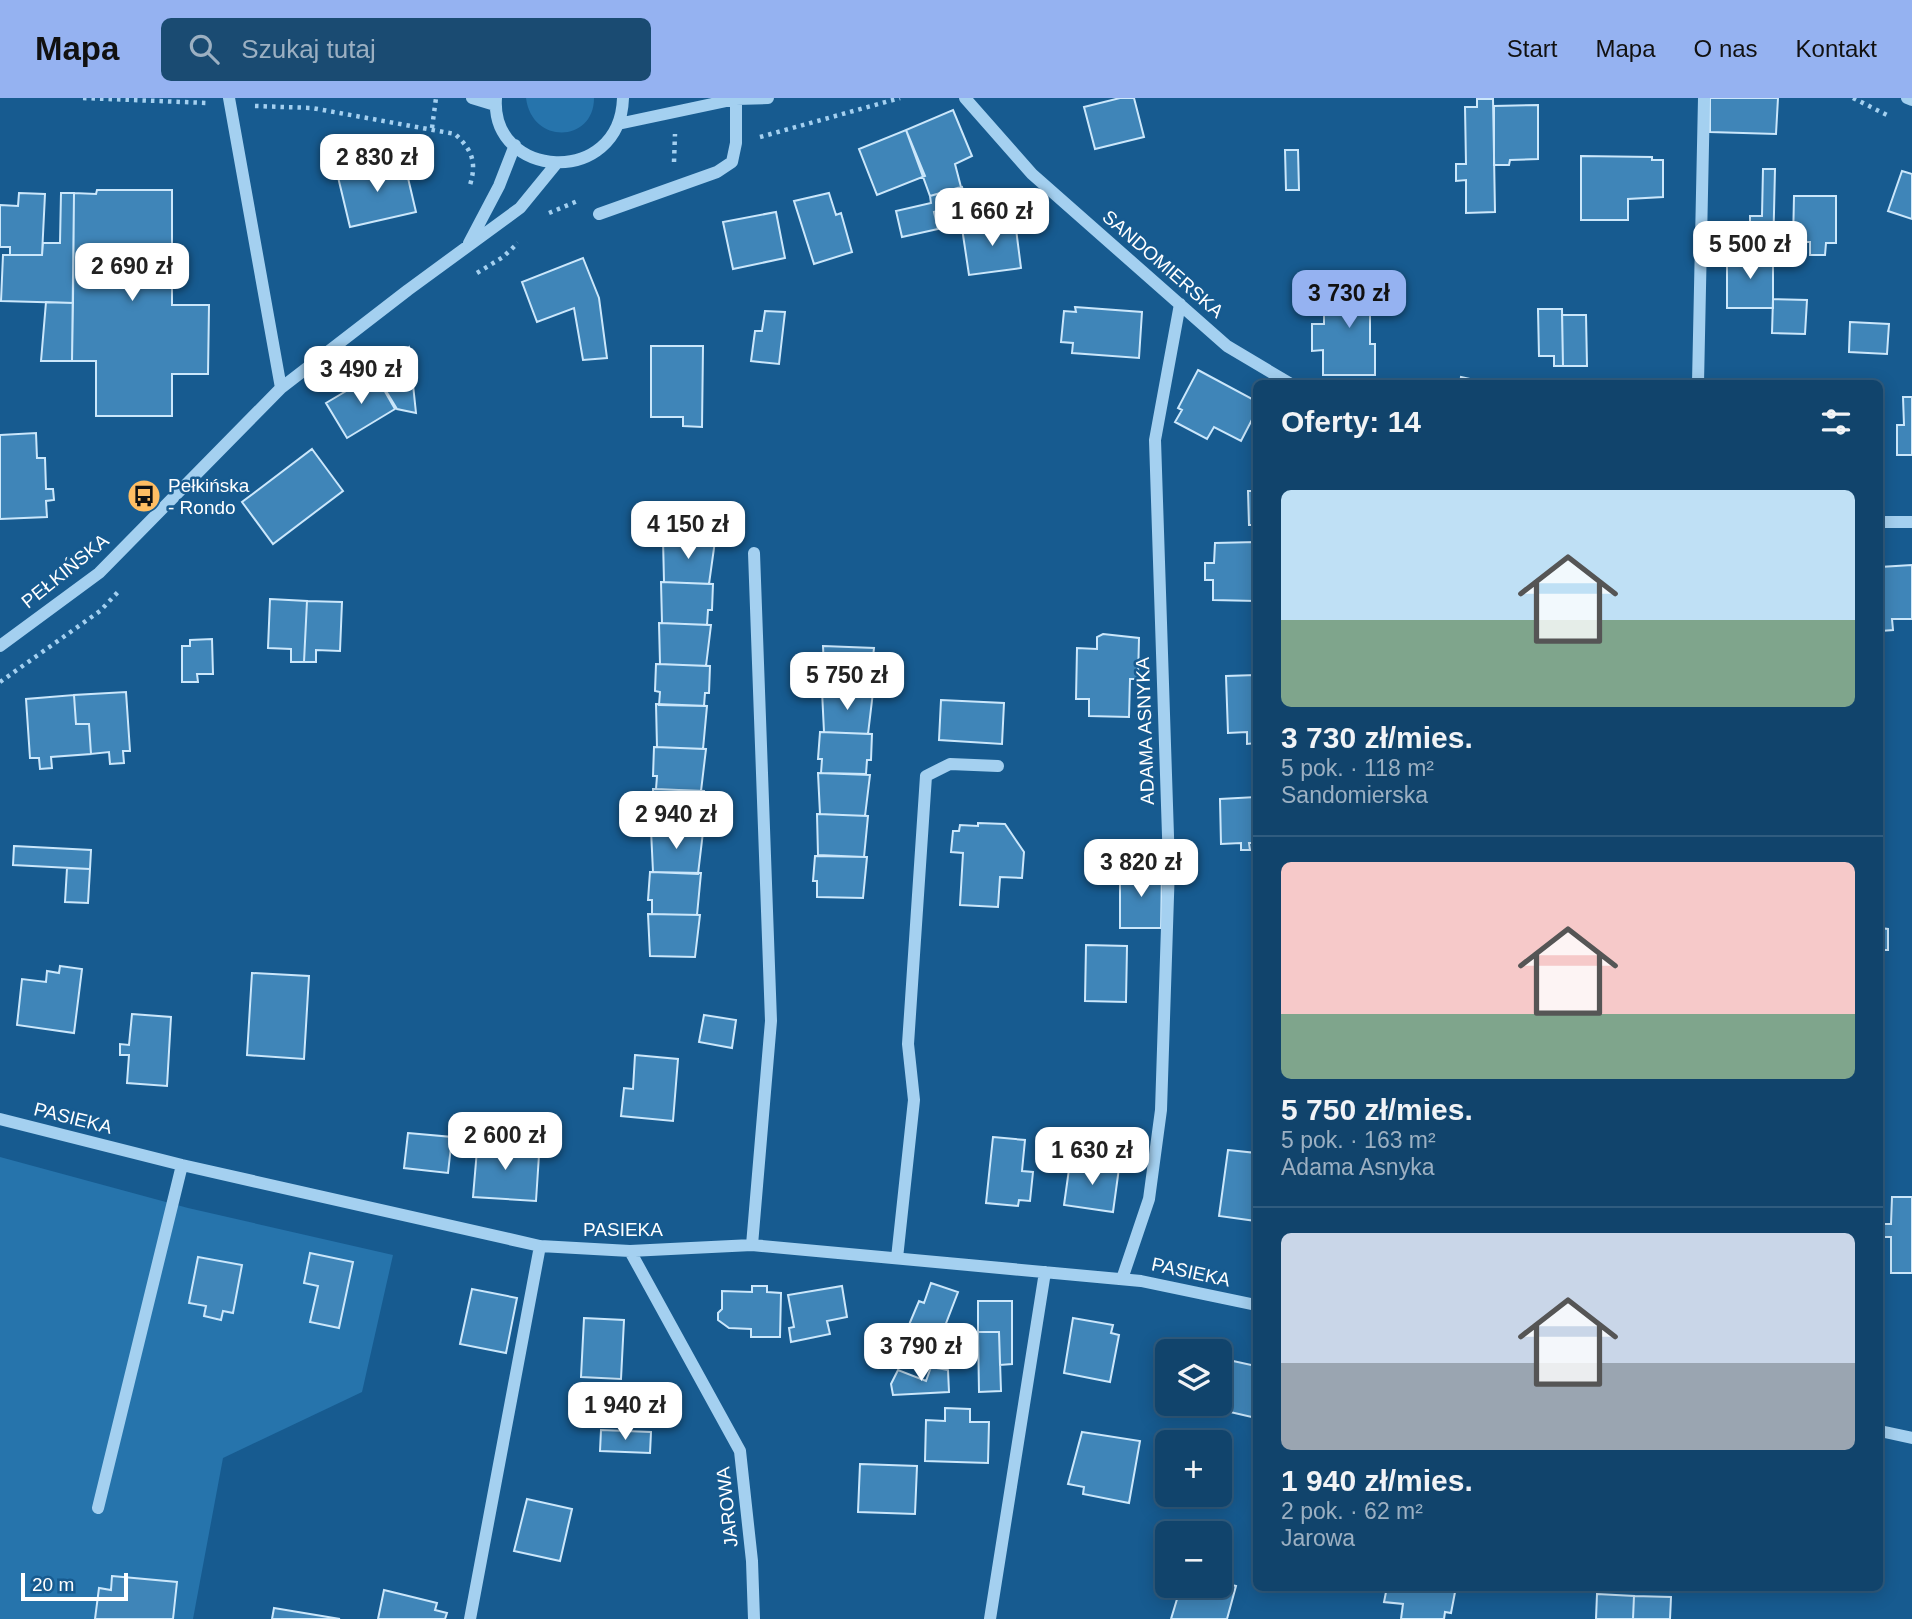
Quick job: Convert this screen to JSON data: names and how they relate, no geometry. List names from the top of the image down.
{
  "streets": {
    "street": [
      "SANDOMIERSKA",
      "PEŁKIŃSKA",
      "ADAMA ASNYKA",
      "PASIEKA",
      "JAROWA"
    ]
  },
  "crossings": [
    ["SANDOMIERSKA", "ADAMA ASNYKA"],
    ["ADAMA ASNYKA", "PASIEKA"],
    ["PASIEKA", "JAROWA"]
  ],
  "places": {
    "bus stop": ["Pełkińska - Rondo"]
  },
  "scale_bar": "20 m",
  "page": {
    "header": "Mapa",
    "search": "Szukaj tutaj",
    "nav": [
      "Start",
      "Mapa",
      "O nas",
      "Kontakt"
    ],
    "price": [
      "2 830 zł",
      "1 660 zł",
      "5 500 zł",
      "2 690 zł",
      "3 730 zł",
      "3 490 zł",
      "4 150 zł",
      "5 750 zł",
      "2 940 zł",
      "3 820 zł",
      "2 600 zł",
      "1 630 zł",
      "3 790 zł",
      "1 940 zł"
    ],
    "heading": "Oferty: 14",
    "list": [
      {
        "name": "3 730 zł/mies.",
        "note": "5 pok. · 118 m² · Sandomierska"
      },
      {
        "name": "5 750 zł/mies.",
        "note": "5 pok. · 163 m² · Adama Asnyka"
      },
      {
        "name": "1 940 zł/mies.",
        "note": "2 pok. · 62 m² · Jarowa"
      }
    ],
    "map_buttons": ["+", "−"],
    "scale": "20 m"
  }
}
